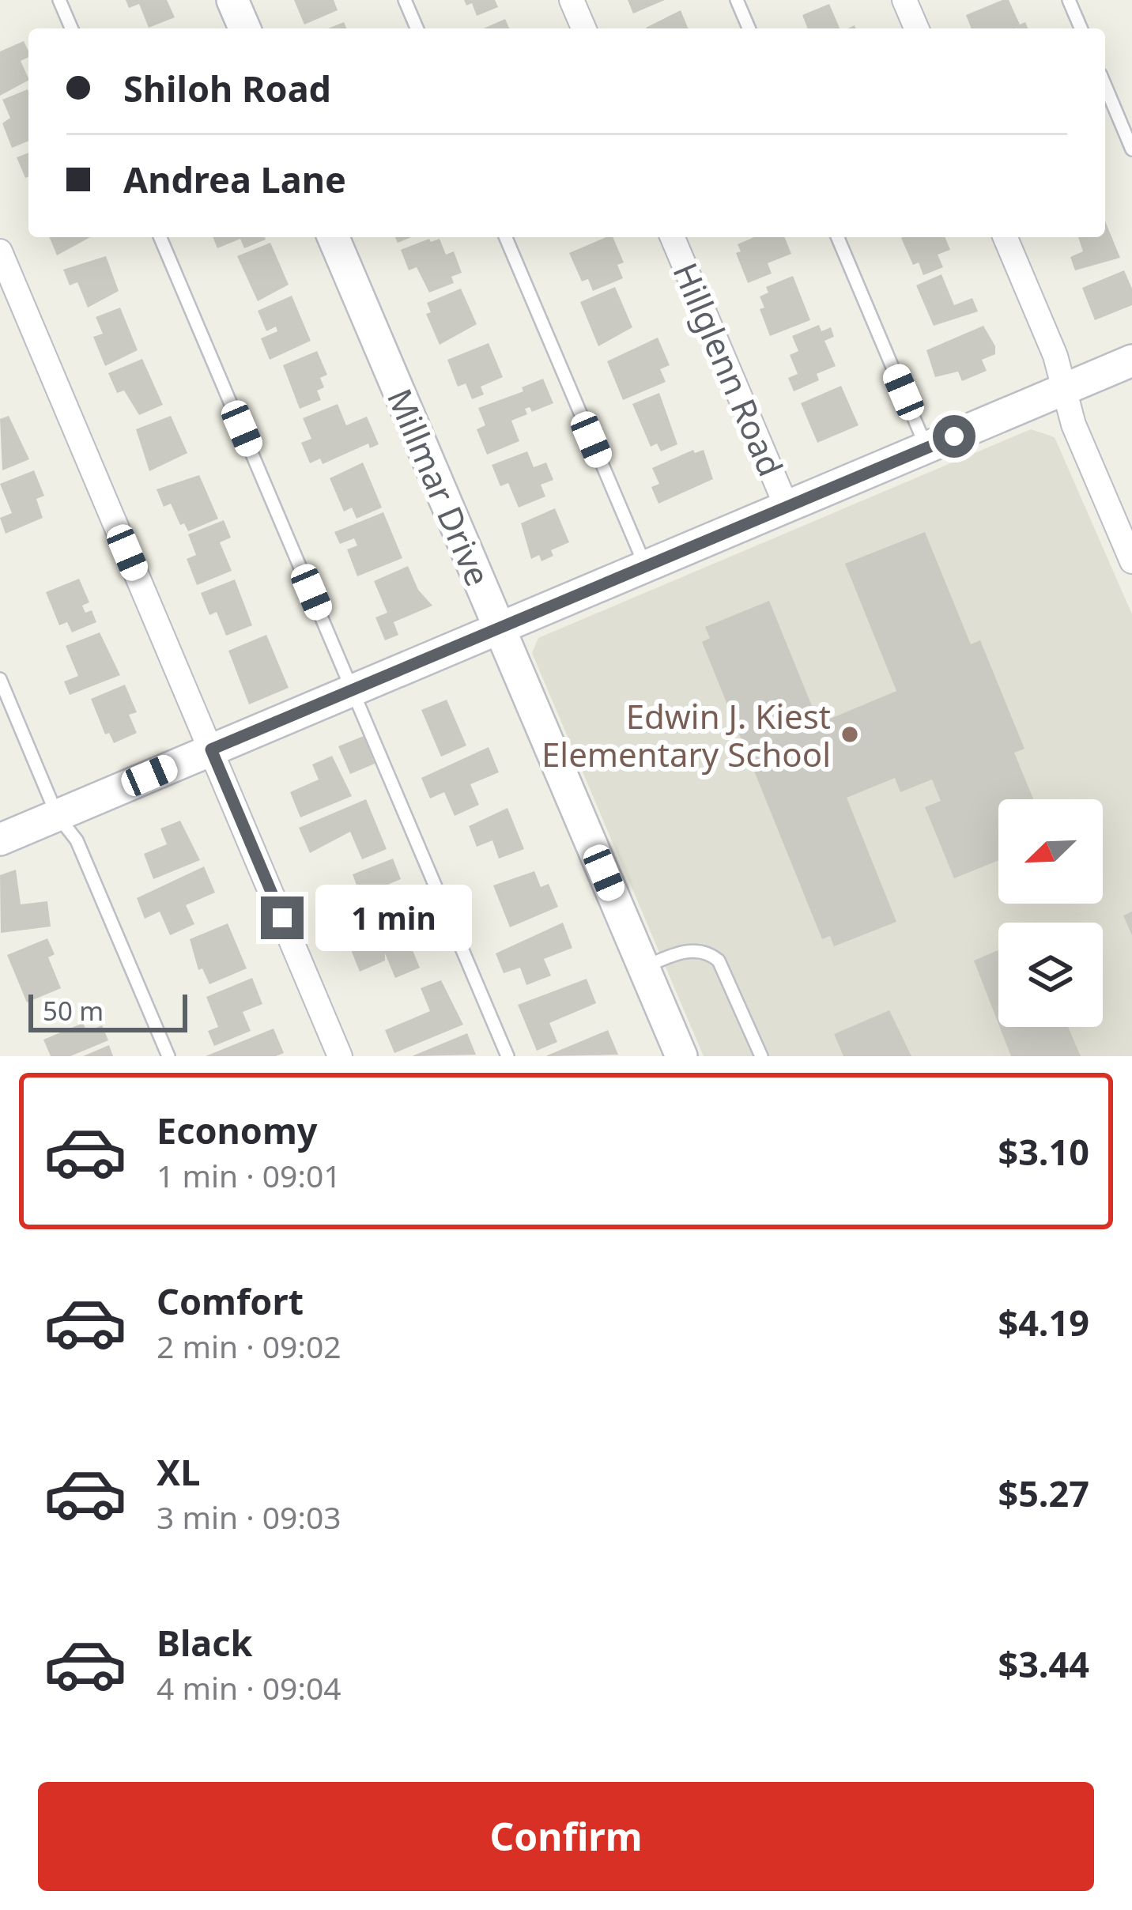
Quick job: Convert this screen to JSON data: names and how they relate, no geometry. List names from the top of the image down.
{
  "streets": {
    "street": ["Hillglenn Road", "Millmar Drive"]
  },
  "places": ["Edwin J. Kiest Elementary School"],
  "scale_bar": "50 m",
  "north": "bottom left",
  "page": {
    "banner": ["Shiloh Road", "Andrea Lane"],
    "bubble": "1 min",
    "scale": "50 m",
    "list": [
      {
        "name": "Economy",
        "note": "1 min · 09:01",
        "value": "$3.10"
      },
      {
        "name": "Comfort",
        "note": "2 min · 09:02",
        "value": "$4.19"
      },
      {
        "name": "XL",
        "note": "3 min · 09:03",
        "value": "$5.27"
      },
      {
        "name": "Black",
        "note": "4 min · 09:04",
        "value": "$3.44"
      }
    ],
    "buttons": "Confirm"
  }
}
